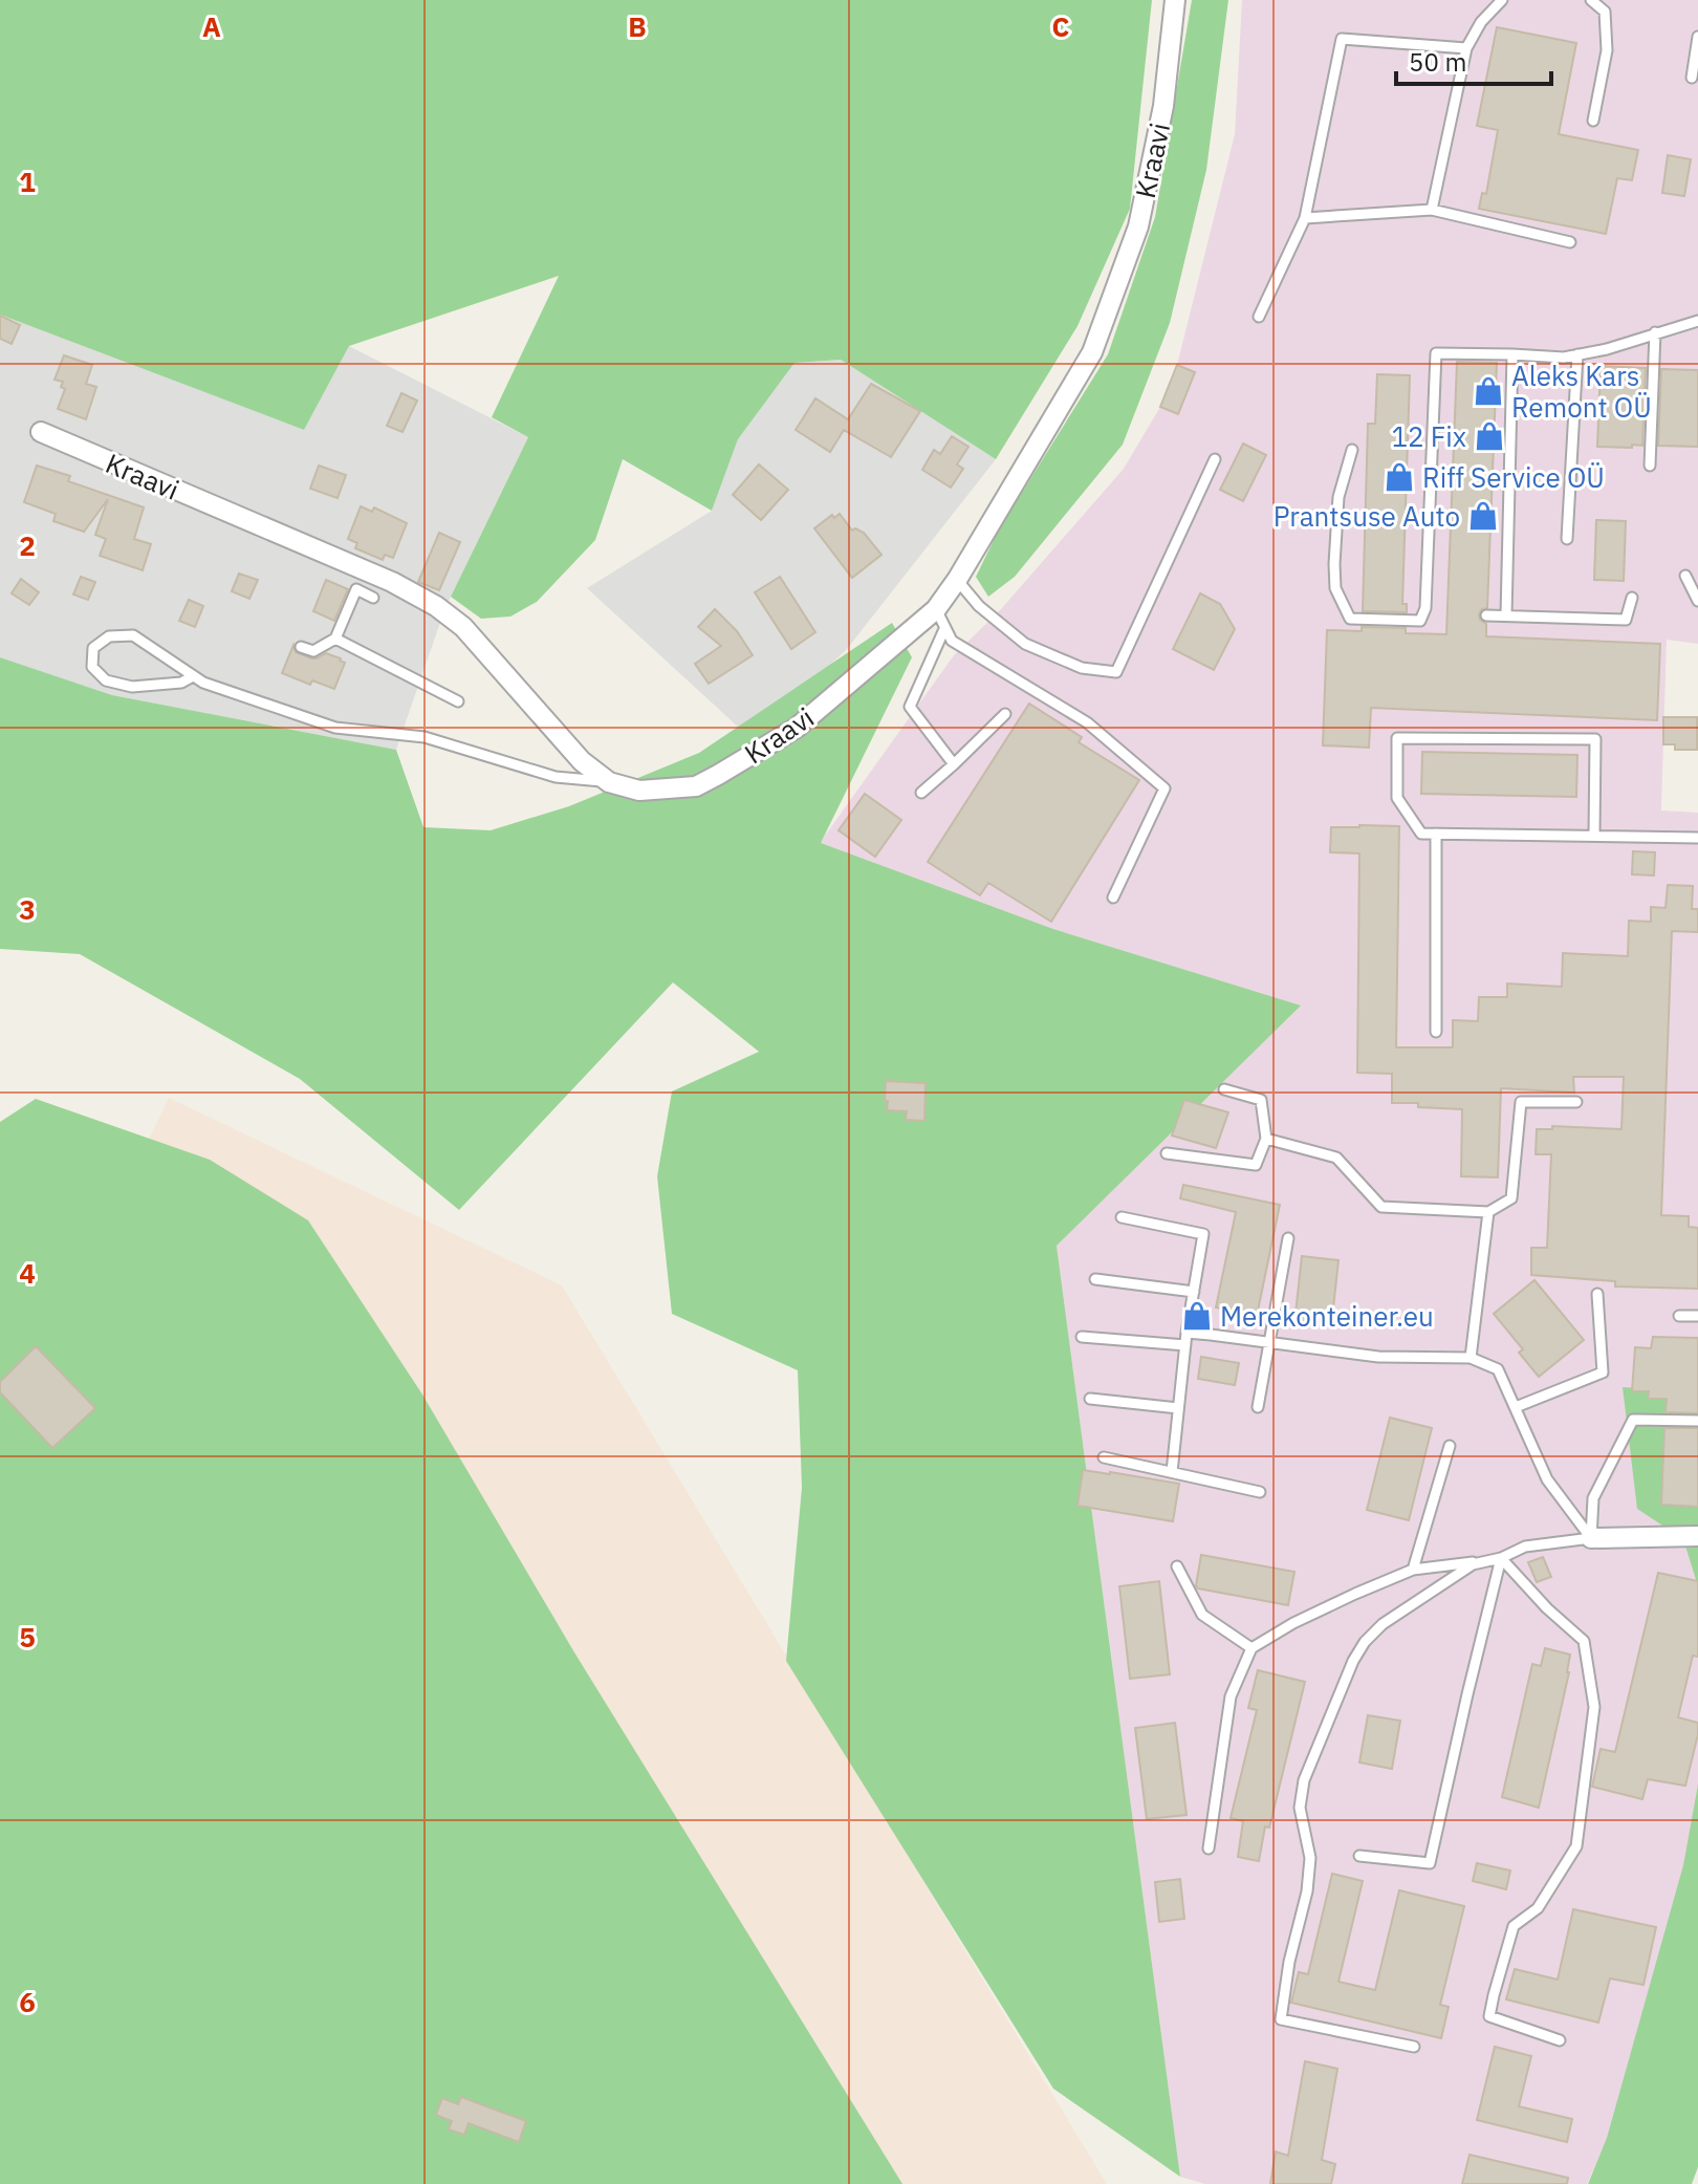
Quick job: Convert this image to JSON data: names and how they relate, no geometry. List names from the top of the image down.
{
  "streets": {
    "street": ["Kraavi"]
  },
  "places": {
    "shop": [
      "Aleks Kars Remont OÜ",
      "12 Fix",
      "Riff Service OÜ",
      "Prantsuse Auto",
      "Merekonteiner.eu"
    ]
  },
  "scale_bar": "50 m",
  "grid": {
    "columns": ["A", "B", "C"],
    "rows": [
      "1",
      "2",
      "3",
      "4",
      "5",
      "6"
    ]
  }
}
